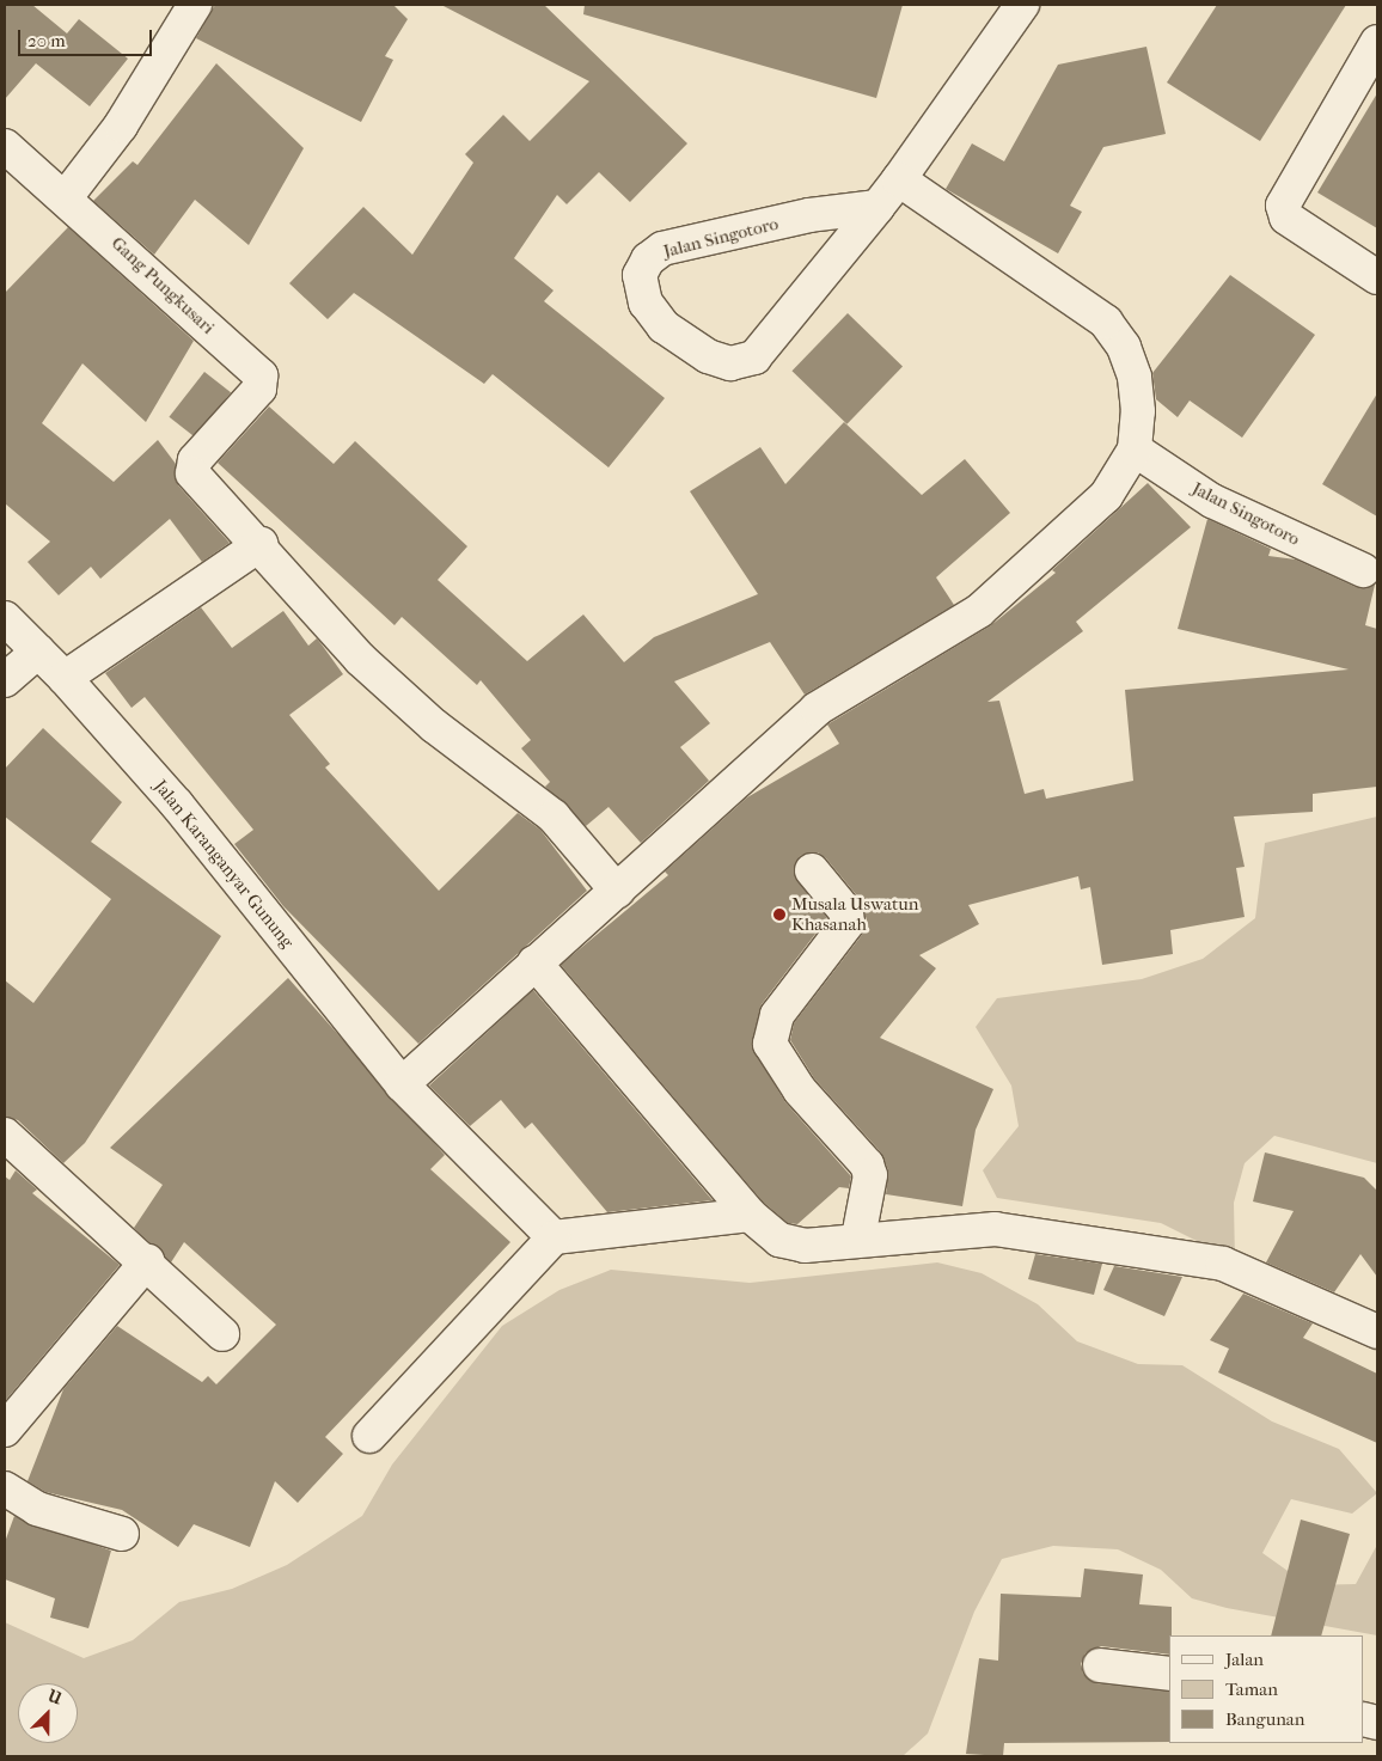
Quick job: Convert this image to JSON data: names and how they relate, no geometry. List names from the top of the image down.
{
  "streets": {
    "street": ["Jalan Singotoro", "Gang Pungkusari", "Jalan Karanganyar Gunung"]
  },
  "places": ["Musala Uswatun Khasanah"],
  "legend": ["Jalan", "Taman", "Bangunan"],
  "scale_bar": "20 m",
  "north": "top right"
}
